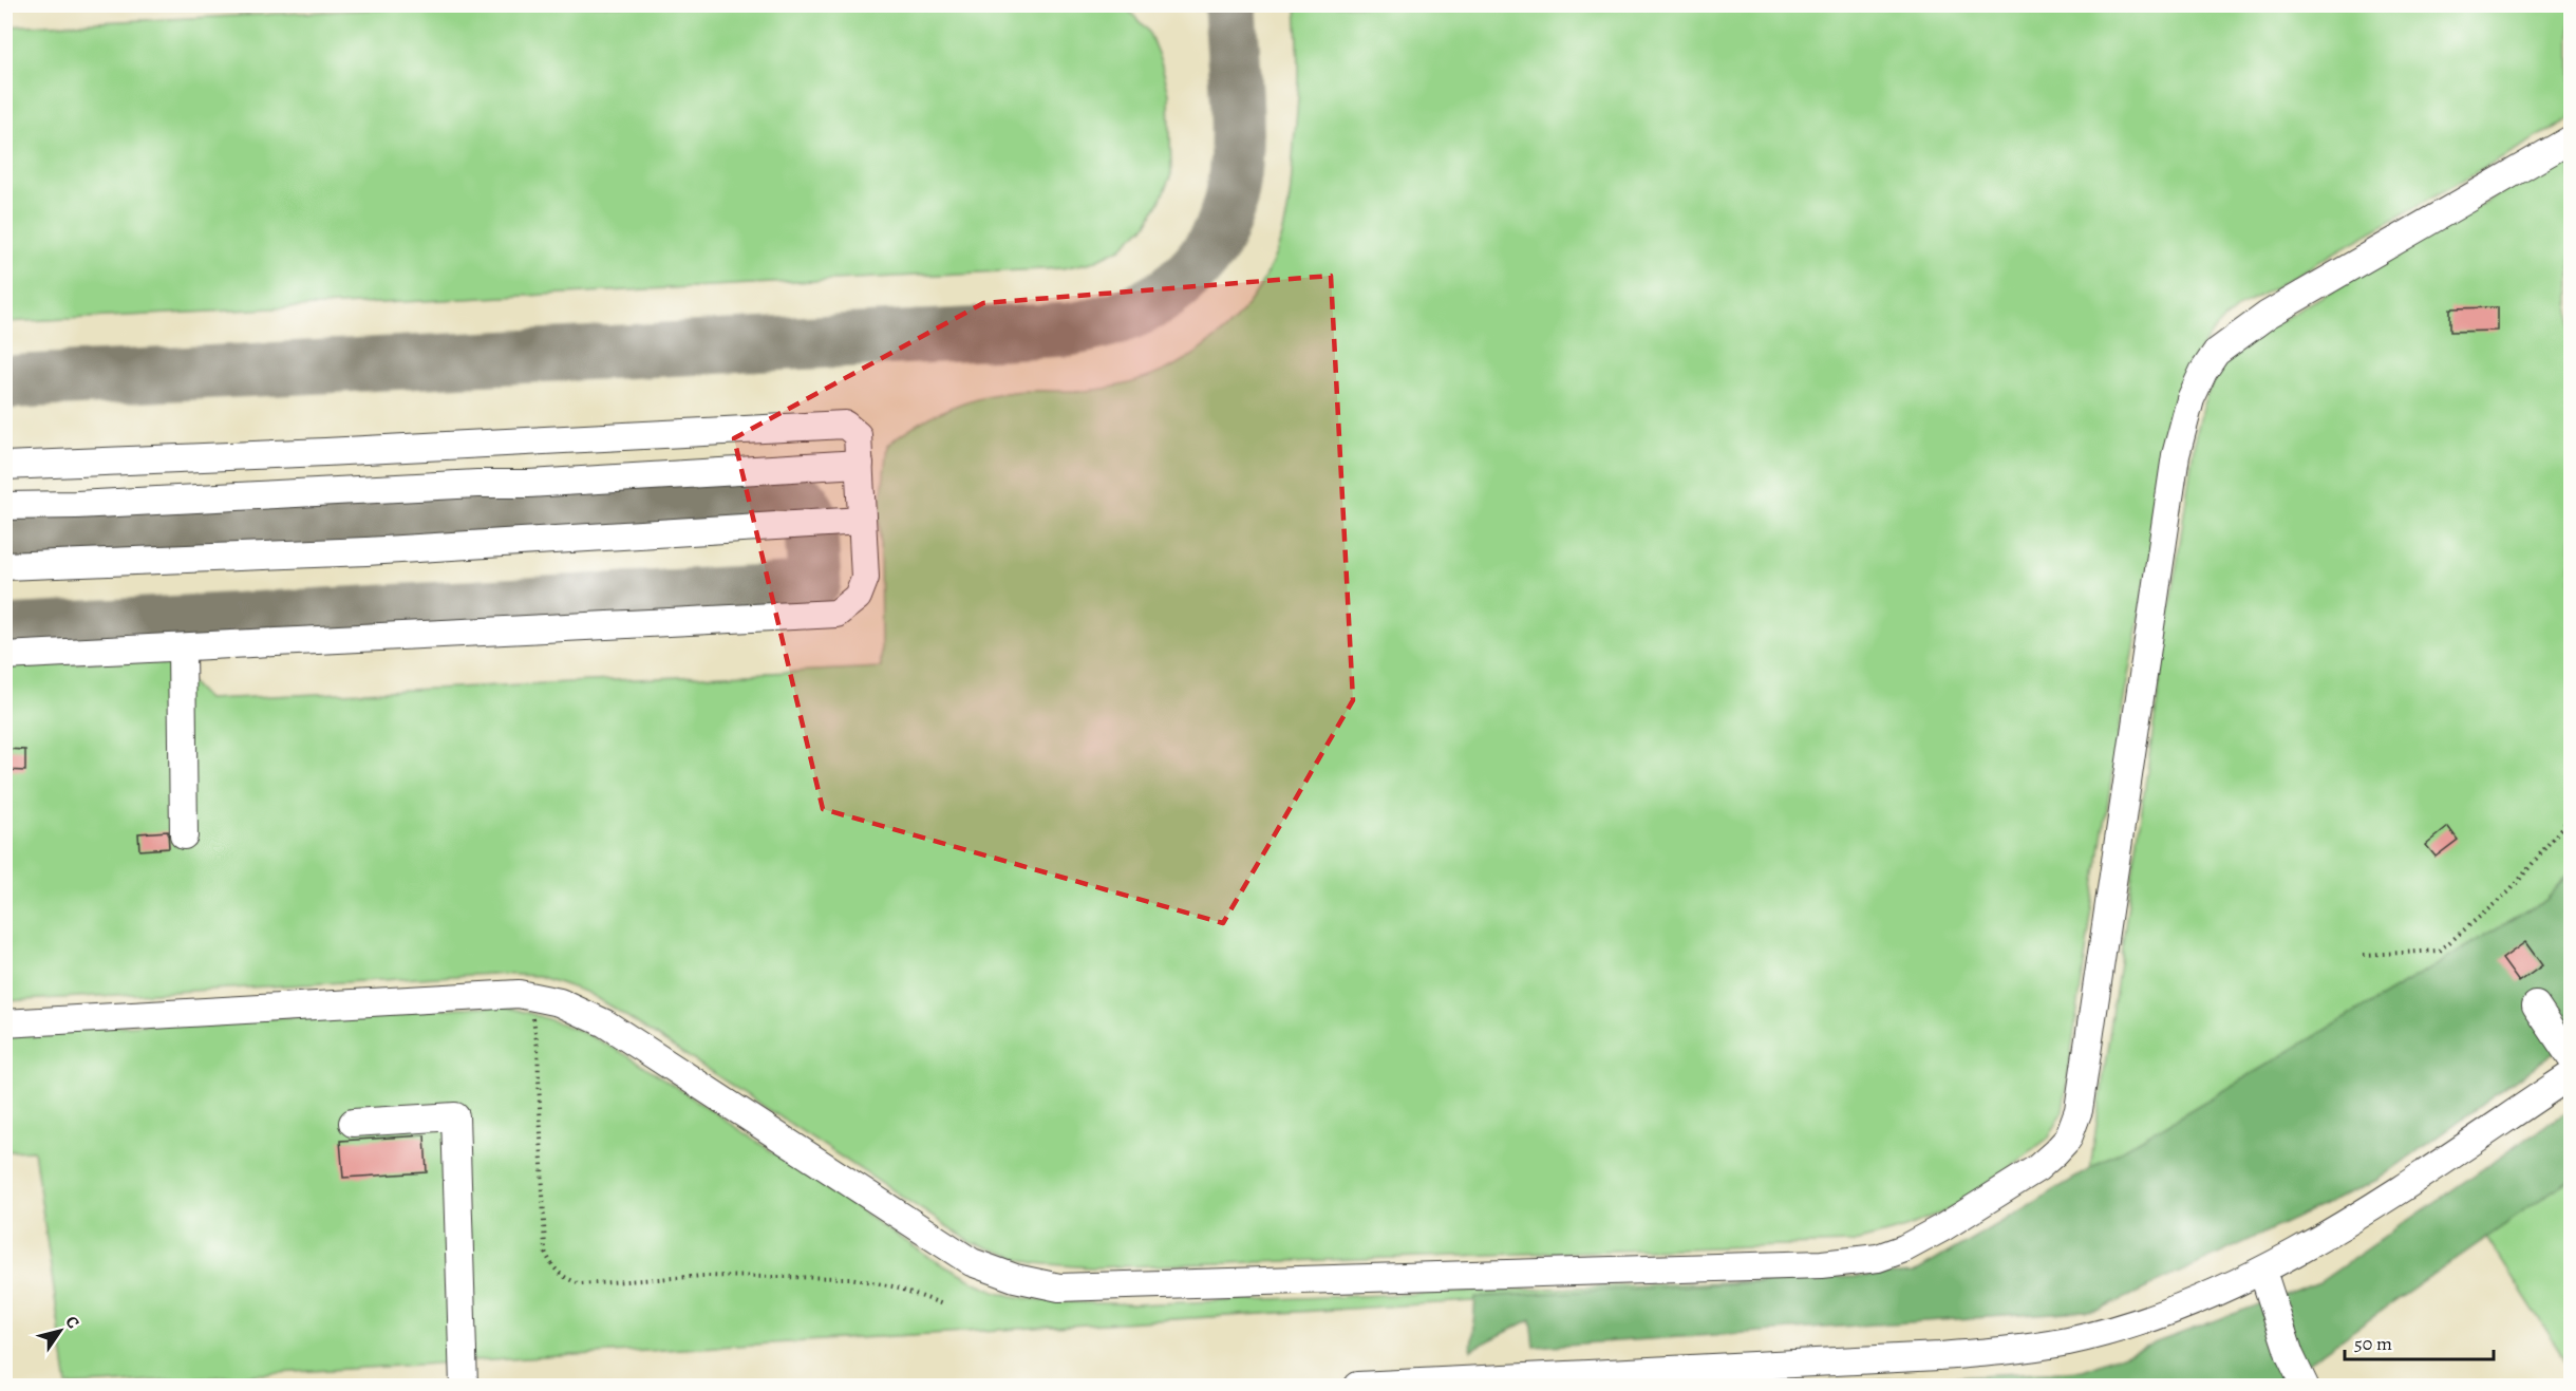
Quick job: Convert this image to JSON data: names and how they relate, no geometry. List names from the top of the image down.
{
  "scale_bar": "50 m",
  "north": "top right"
}
